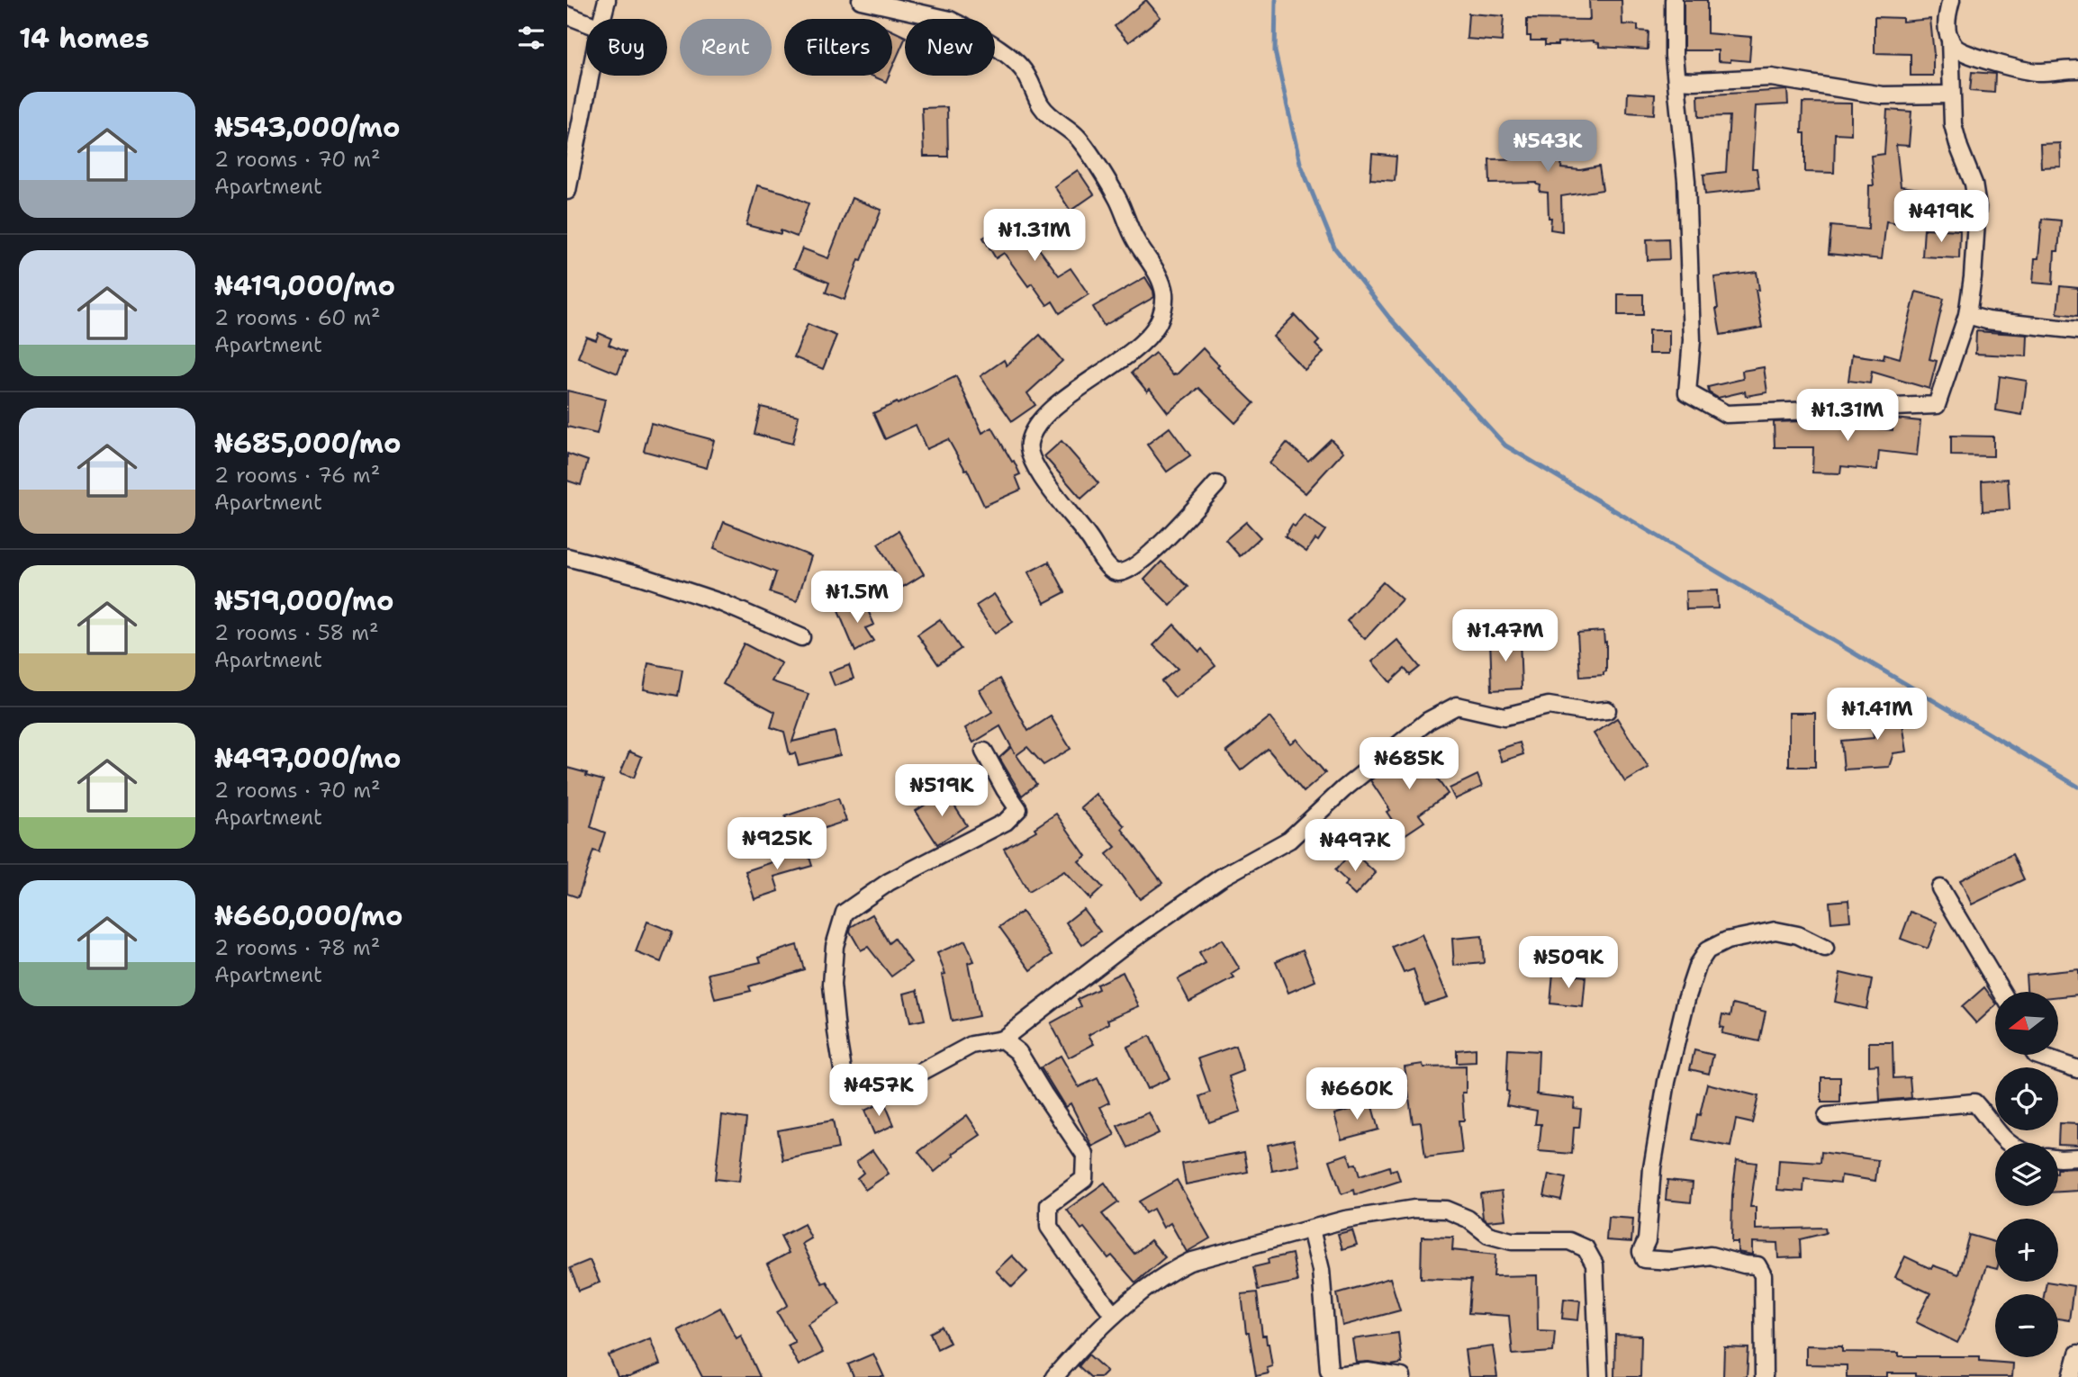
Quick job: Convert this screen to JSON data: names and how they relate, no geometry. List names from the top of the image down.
{
  "north": "left",
  "page": {
    "heading": "14 homes",
    "chip": [
      "Buy",
      "Rent",
      "Filters",
      "New"
    ],
    "list": [
      {
        "name": "₦543,000/mo",
        "note": "2 rooms · 70 m² · Apartment"
      },
      {
        "name": "₦419,000/mo",
        "note": "2 rooms · 60 m² · Apartment"
      },
      {
        "name": "₦685,000/mo",
        "note": "2 rooms · 76 m² · Apartment"
      },
      {
        "name": "₦519,000/mo",
        "note": "2 rooms · 58 m² · Apartment"
      },
      {
        "name": "₦497,000/mo",
        "note": "2 rooms · 70 m² · Apartment"
      },
      {
        "name": "₦660,000/mo",
        "note": "2 rooms · 78 m² · Apartment"
      }
    ],
    "price": [
      "₦543K",
      "₦419K",
      "₦1.31M",
      "₦1.31M",
      "₦1.5M",
      "₦1.47M",
      "₦1.41M",
      "₦685K",
      "₦519K",
      "₦925K",
      "₦497K",
      "₦509K",
      "₦457K",
      "₦660K"
    ],
    "map_buttons": ["+", "−"]
  }
}
